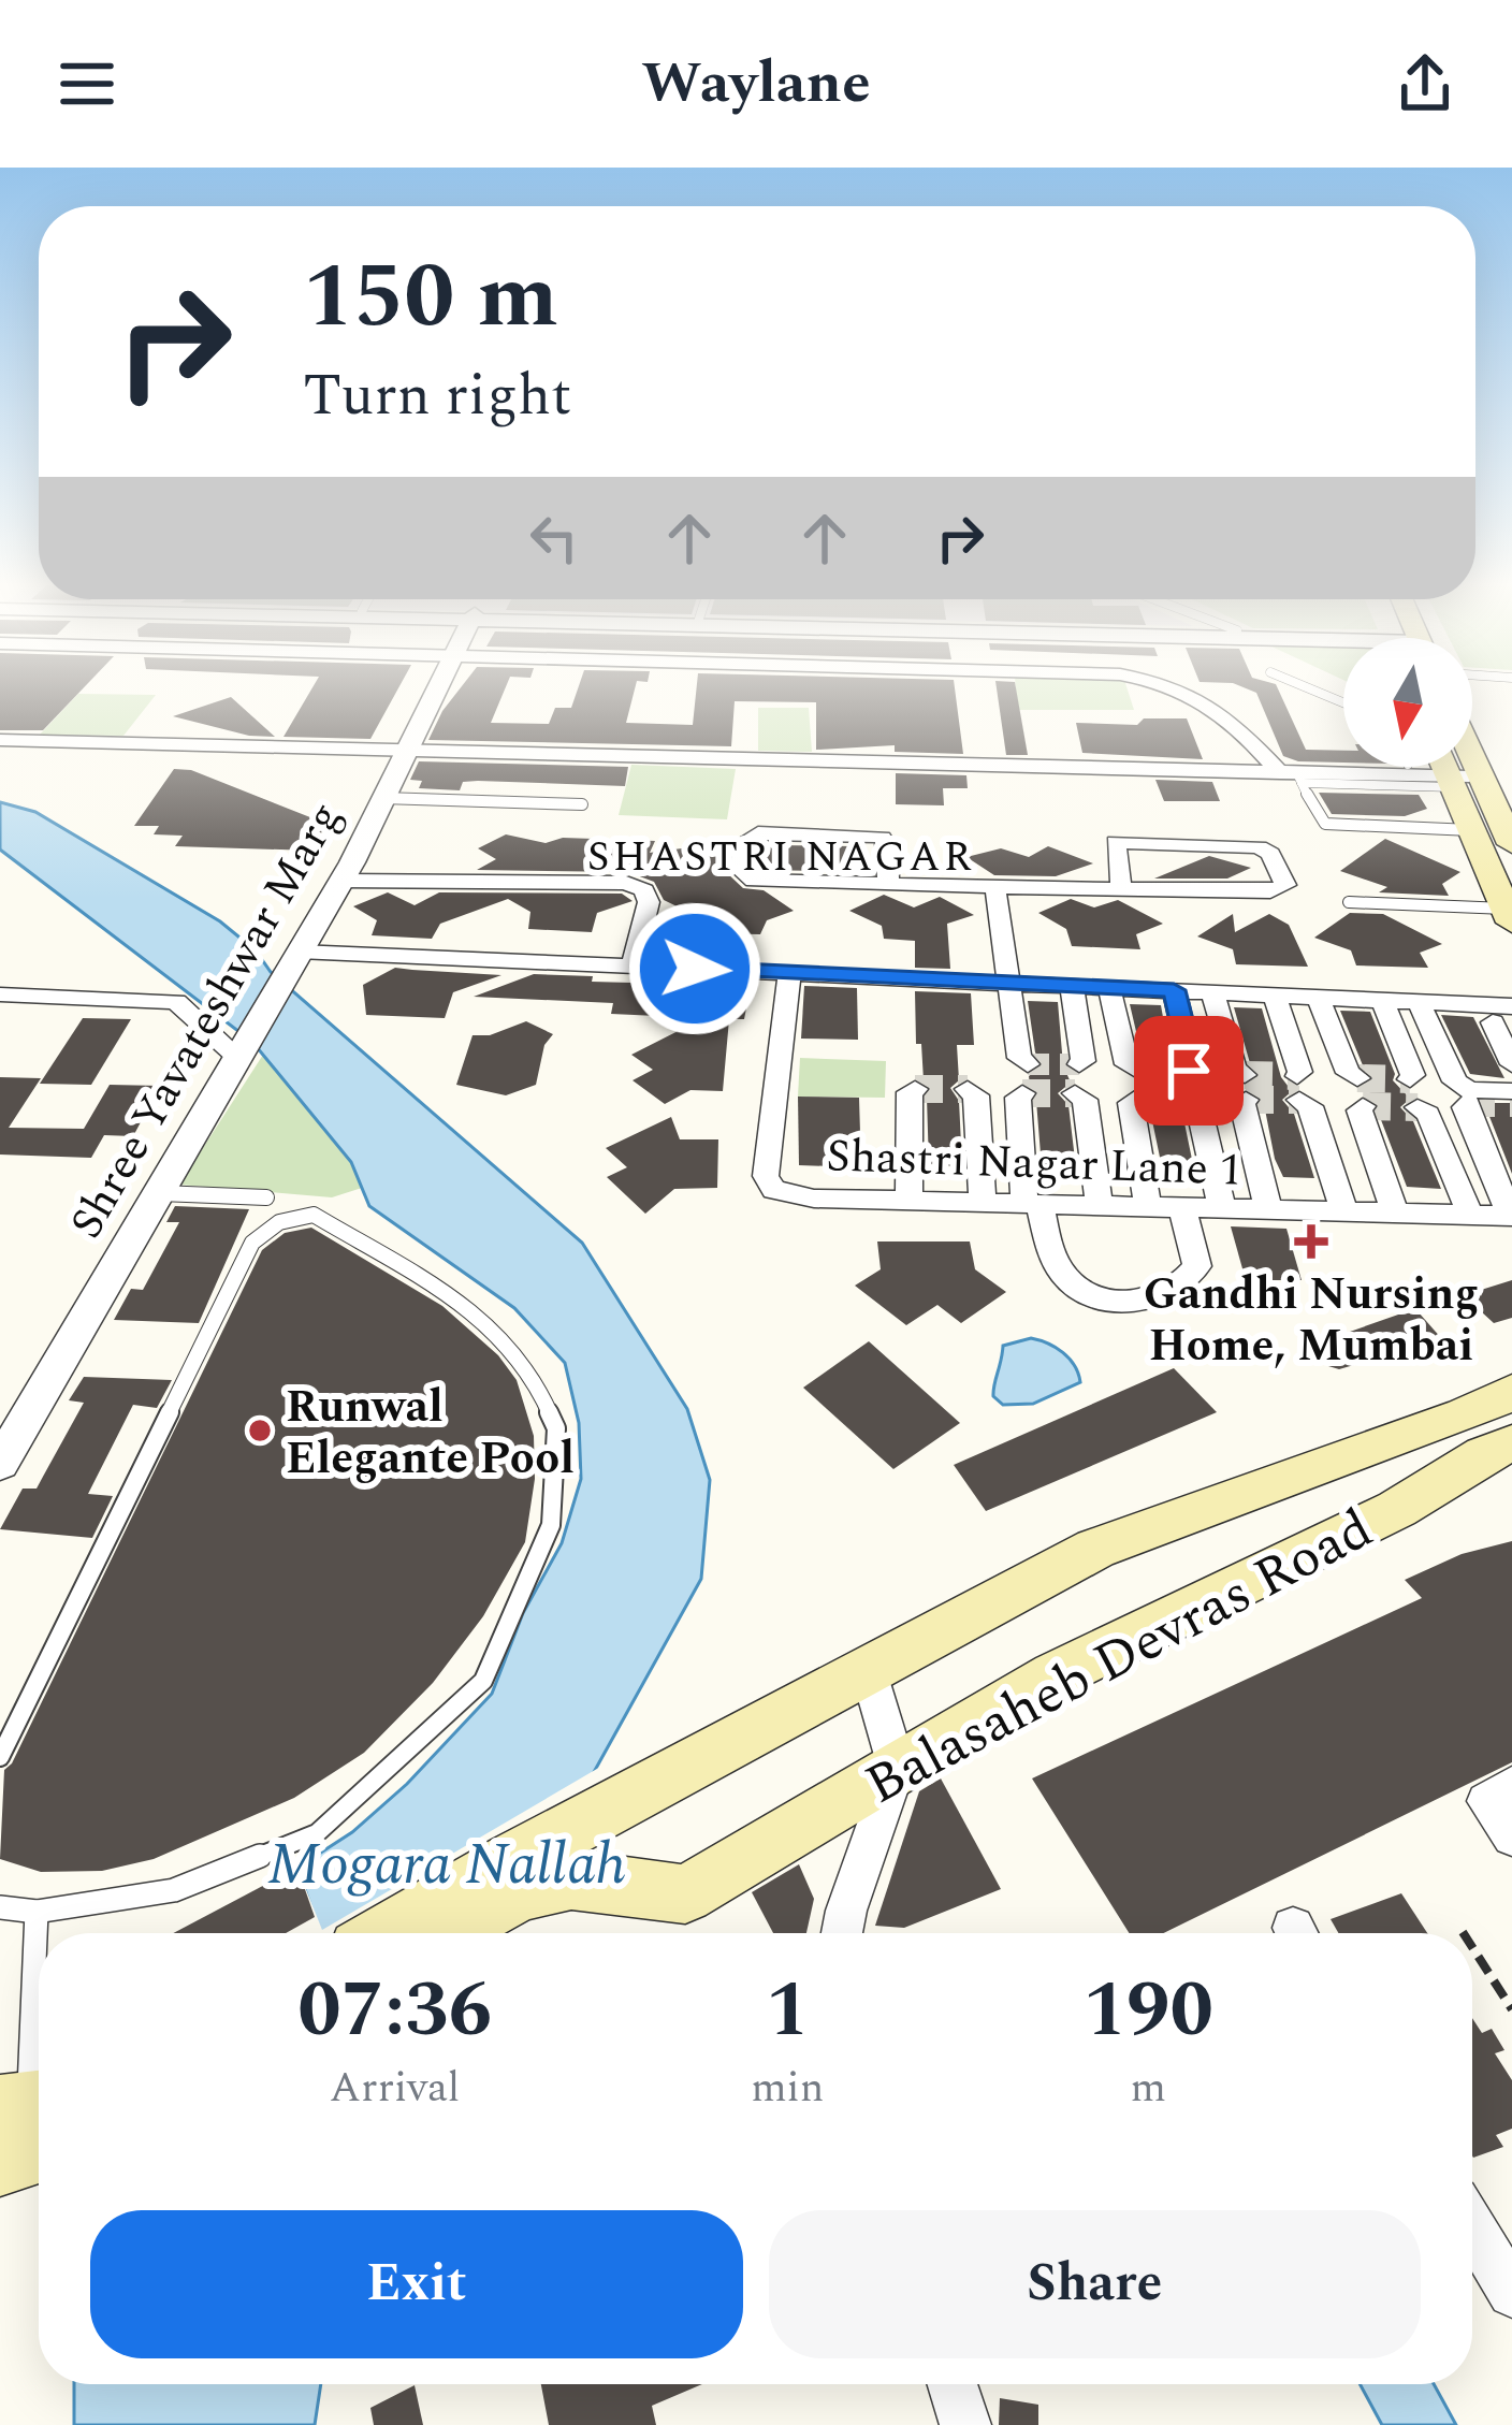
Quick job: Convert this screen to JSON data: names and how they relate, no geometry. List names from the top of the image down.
{
  "streets": {
    "main road": ["Balasaheb Devras Road"],
    "street": ["Shree Yavateshwar Marg", "Shastri Nagar Lane 1"]
  },
  "districts": ["SHASTRI NAGAR"],
  "water": ["Mogara Nallah"],
  "places": {
    "health": ["Gandhi Nursing Home, Mumbai"],
    "other": ["Runwal Elegante Pool"]
  },
  "north": "bottom",
  "page": {
    "header": "Waylane",
    "turn": ["150 m", "Turn right"],
    "eta": [
      "07:36",
      "Arrival",
      "1",
      "min",
      "190",
      "m"
    ],
    "buttons": ["Exit", "Share"]
  }
}
